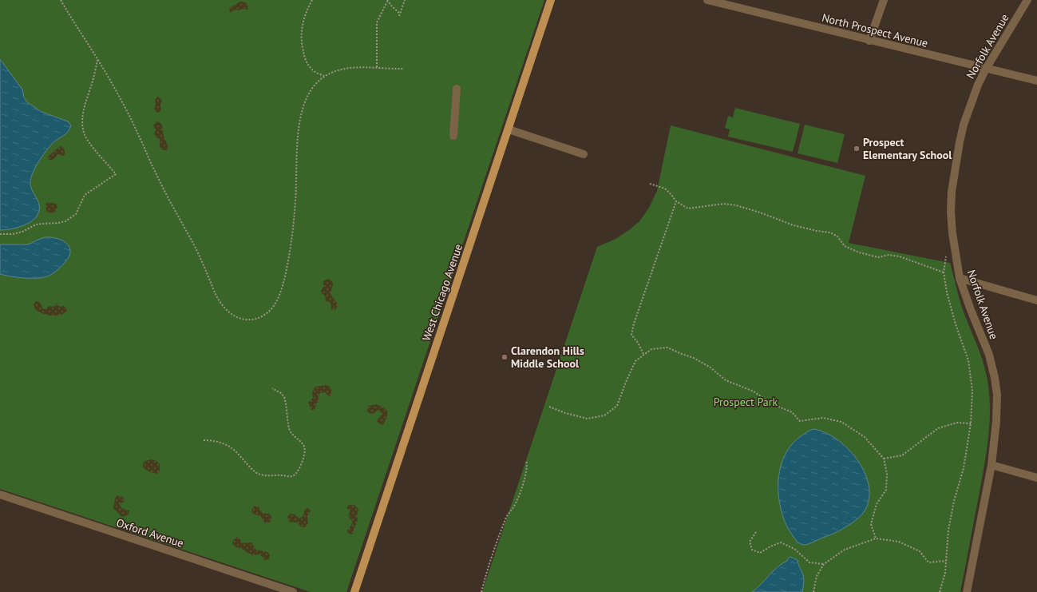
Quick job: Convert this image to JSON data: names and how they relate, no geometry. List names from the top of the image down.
{
  "streets": {
    "main road": ["West Chicago Avenue"],
    "street": ["North Prospect Avenue", "Norfolk Avenue", "Oxford Avenue"]
  },
  "crossings": [
    ["North Prospect Avenue", "Norfolk Avenue"]
  ],
  "parks": ["Prospect Park"],
  "places": ["Prospect Elementary School", "Clarendon Hills Middle School"]
}
